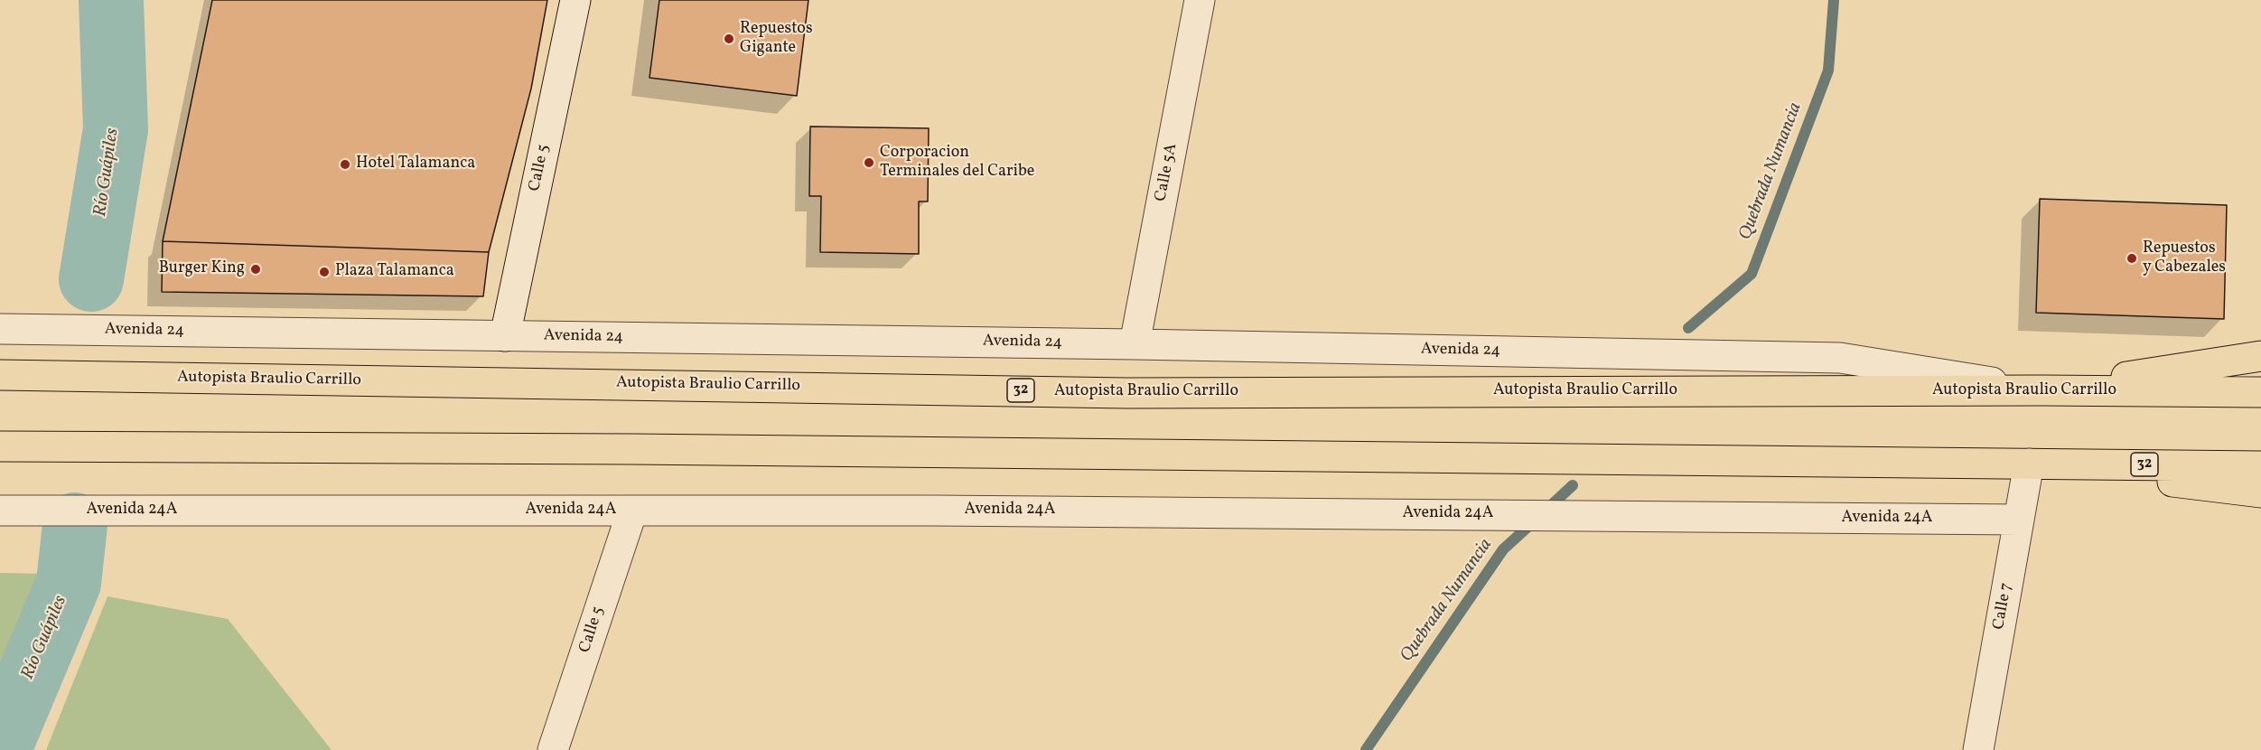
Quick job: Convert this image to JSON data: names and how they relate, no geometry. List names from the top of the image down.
{
  "streets": {
    "highway": ["Autopista Braulio Carrillo", "32"],
    "street": [
      "Calle 5",
      "Calle 5A",
      "Avenida 24",
      "Avenida 24A",
      "Calle 7"
    ]
  },
  "crossings": [
    ["Calle 5", "Avenida 24"],
    ["Calle 5", "Avenida 24A"],
    ["Calle 5A", "Avenida 24"],
    ["Avenida 24", "Autopista Braulio Carrillo"],
    ["32", "Calle 7"],
    ["Avenida 24A", "Calle 7"]
  ],
  "water": ["Quebrada Numancia", "Río Guápiles"],
  "places": [
    "Repuestos Gigante",
    "Corporacion Terminales del Caribe",
    "Hotel Talamanca",
    "Repuestos y Cabezales",
    "Burger King",
    "Plaza Talamanca"
  ]
}
